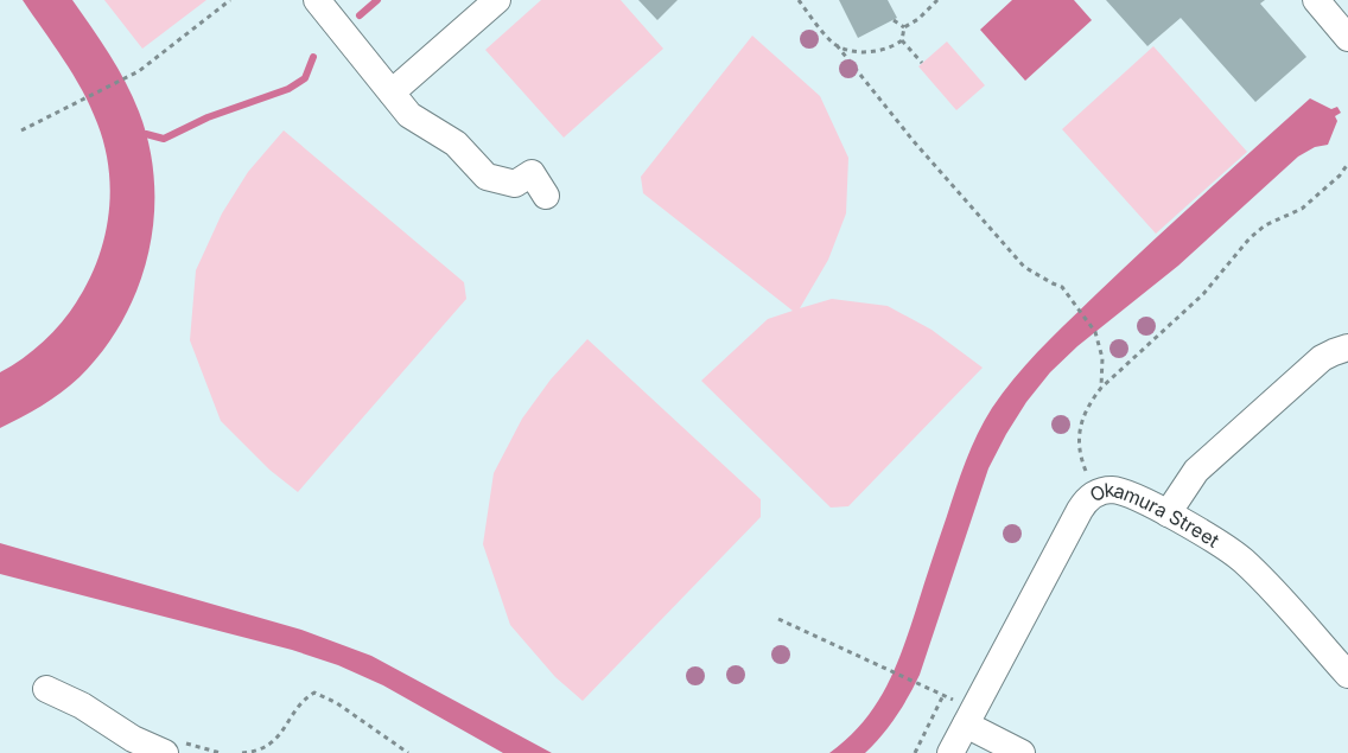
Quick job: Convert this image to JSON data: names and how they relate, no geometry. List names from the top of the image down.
{
  "streets": {
    "street": ["Okamura Street"]
  }
}
